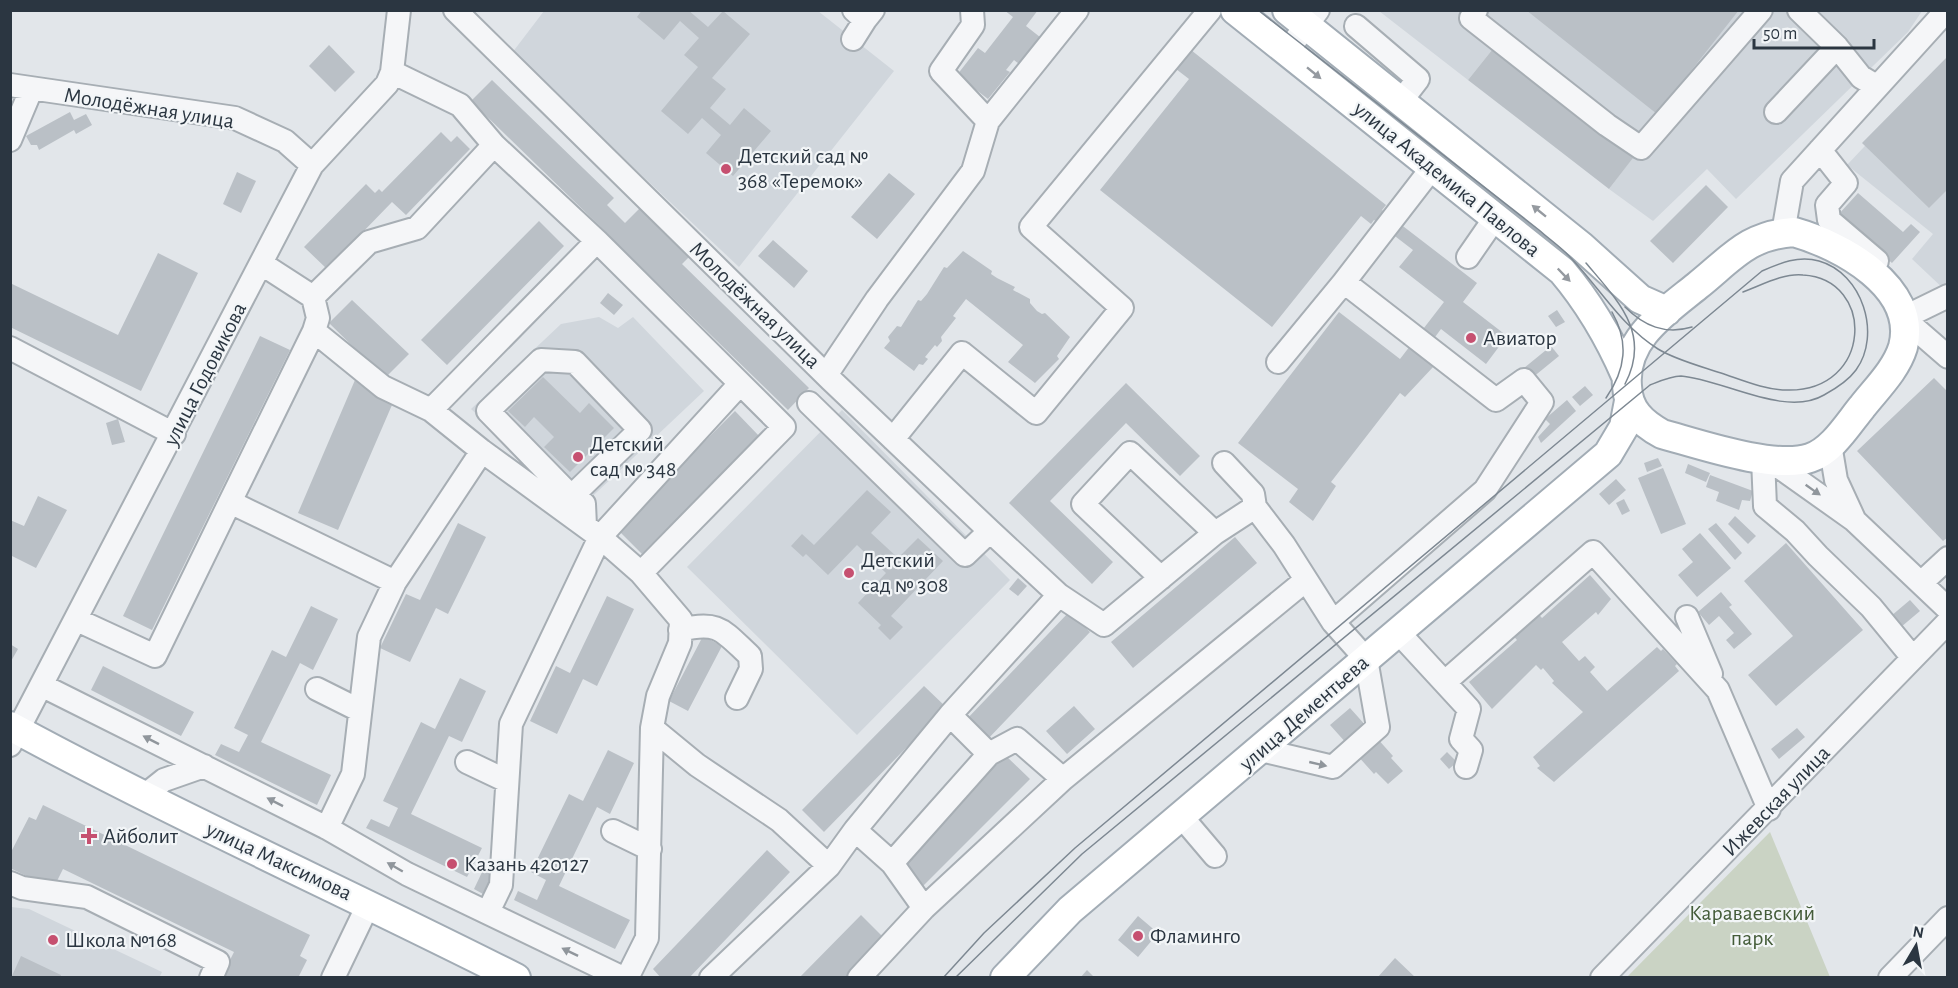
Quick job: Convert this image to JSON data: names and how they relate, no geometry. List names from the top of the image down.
{
  "streets": {
    "main road": ["улица Академика Павлова", "улица Дементьева", "улица Максимова"],
    "street": ["Молодёжная улица", "улица Годовикова", "Ижевская улица"]
  },
  "crossings": [
    ["Молодёжная улица", "улица Годовикова"],
    ["улица Академика Павлова", "улица Дементьева"],
    ["улица Годовикова", "улица Максимова"]
  ],
  "parks": ["Караваевский парк"],
  "places": {
    "other": [
      "Детский сад № 368 «Теремок»",
      "Авиатор",
      "Детский сад № 348",
      "Детский сад № 308",
      "Казань 420127",
      "Фламинго",
      "Школа №168"
    ],
    "health": ["Айболит"]
  },
  "scale_bar": "50 m",
  "north": "top"
}
